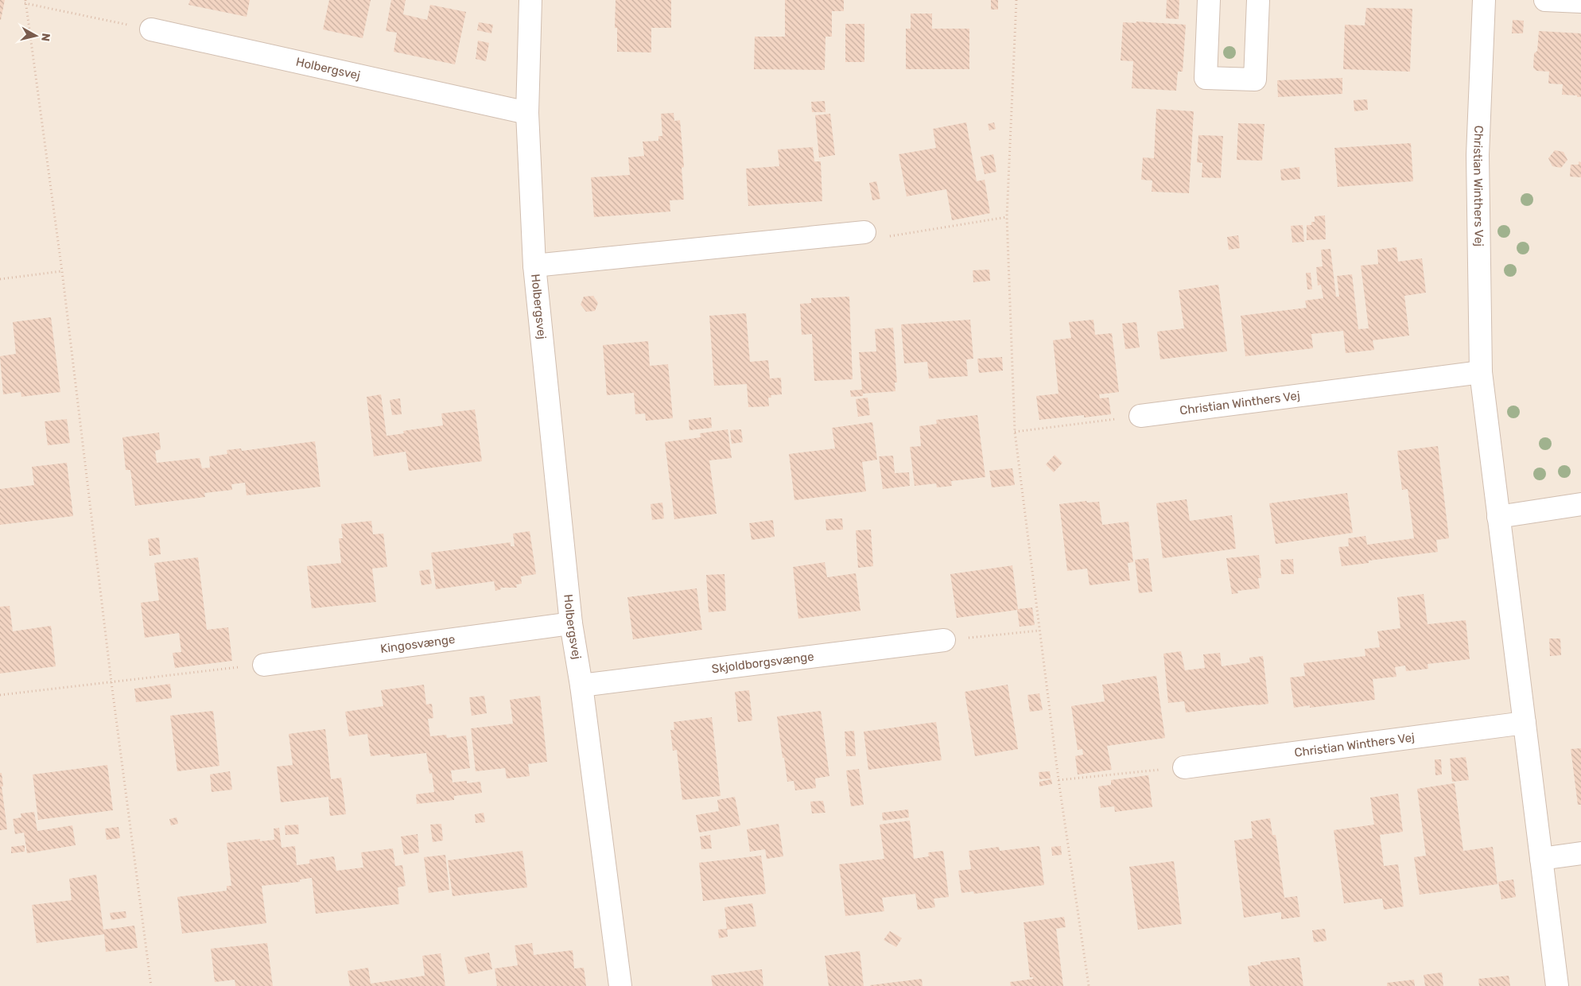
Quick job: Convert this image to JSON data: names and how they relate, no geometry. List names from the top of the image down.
{
  "streets": {
    "street": [
      "Holbergsvej",
      "Christian Winthers Vej",
      "Kingosvænge",
      "Skjoldborgsvænge"
    ]
  },
  "crossings": [
    ["Holbergsvej", "Kingosvænge"],
    ["Holbergsvej", "Skjoldborgsvænge"]
  ],
  "north": "right"
}
